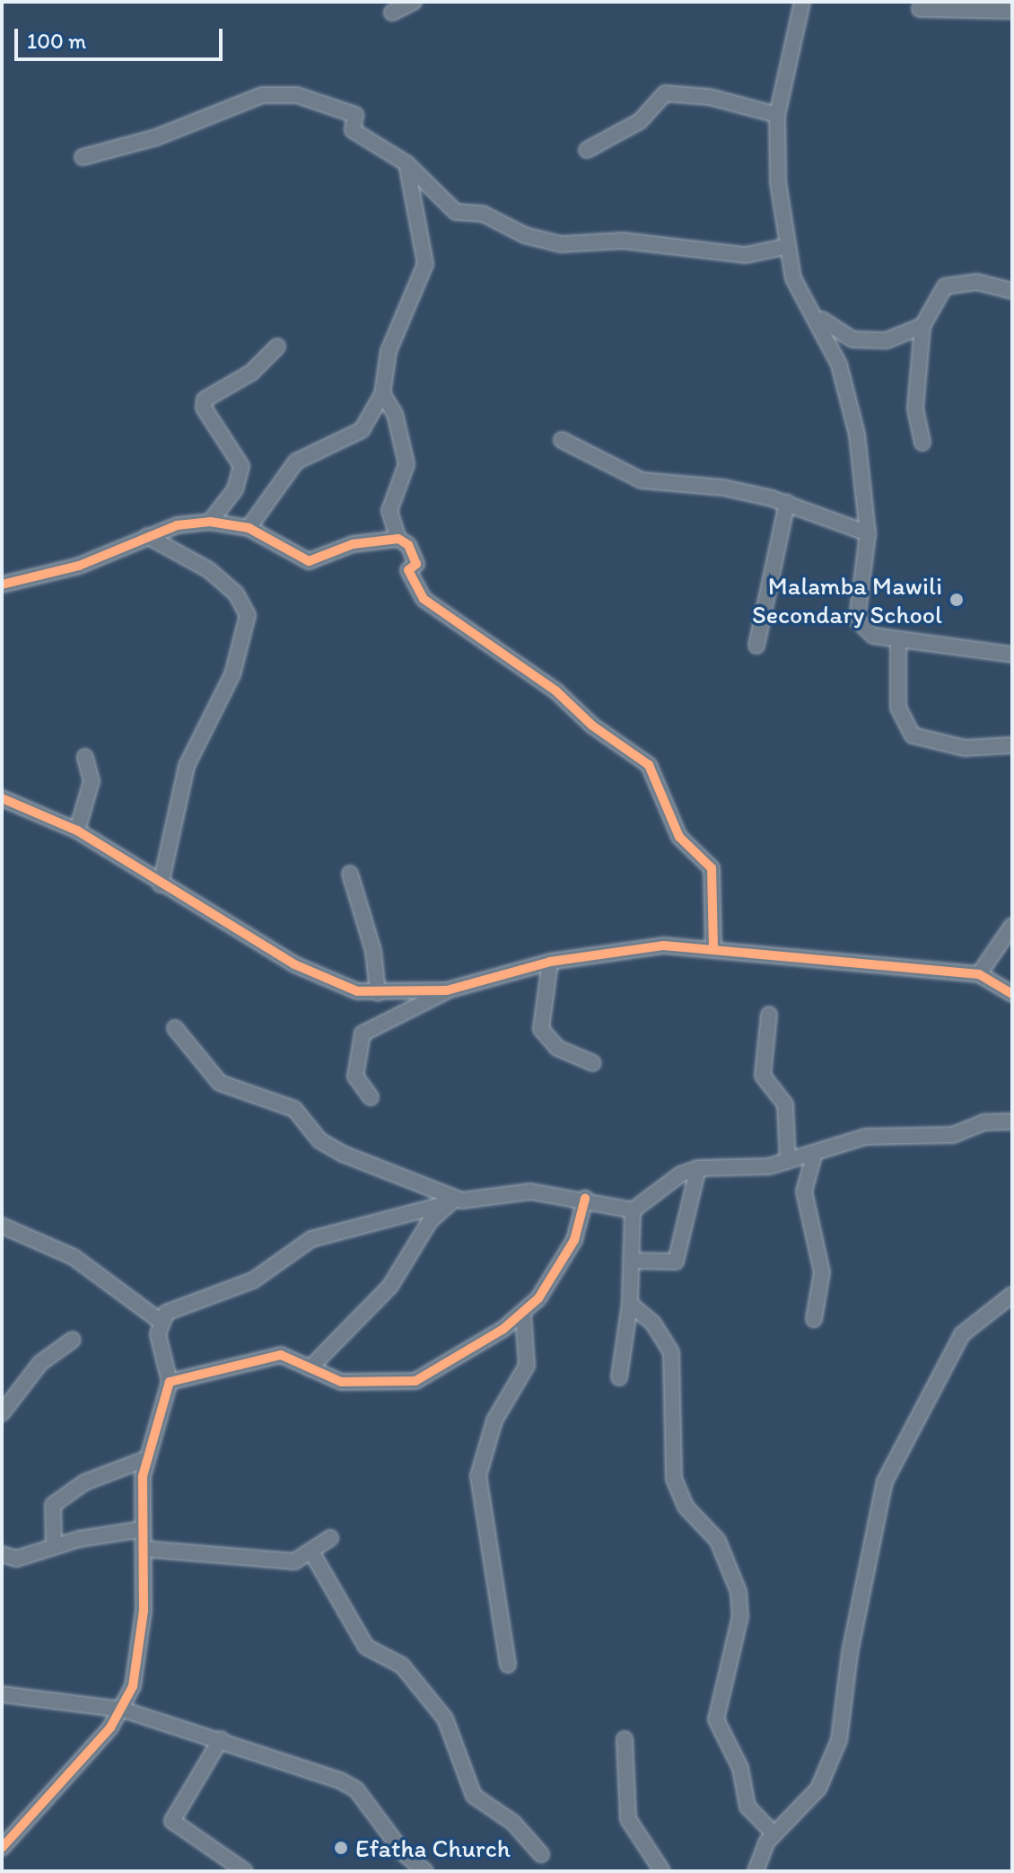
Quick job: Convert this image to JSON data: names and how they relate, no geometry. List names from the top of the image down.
{
  "places": ["Malamba Mawili Secondary School", "Efatha Church"],
  "scale_bar": "100 m"
}
